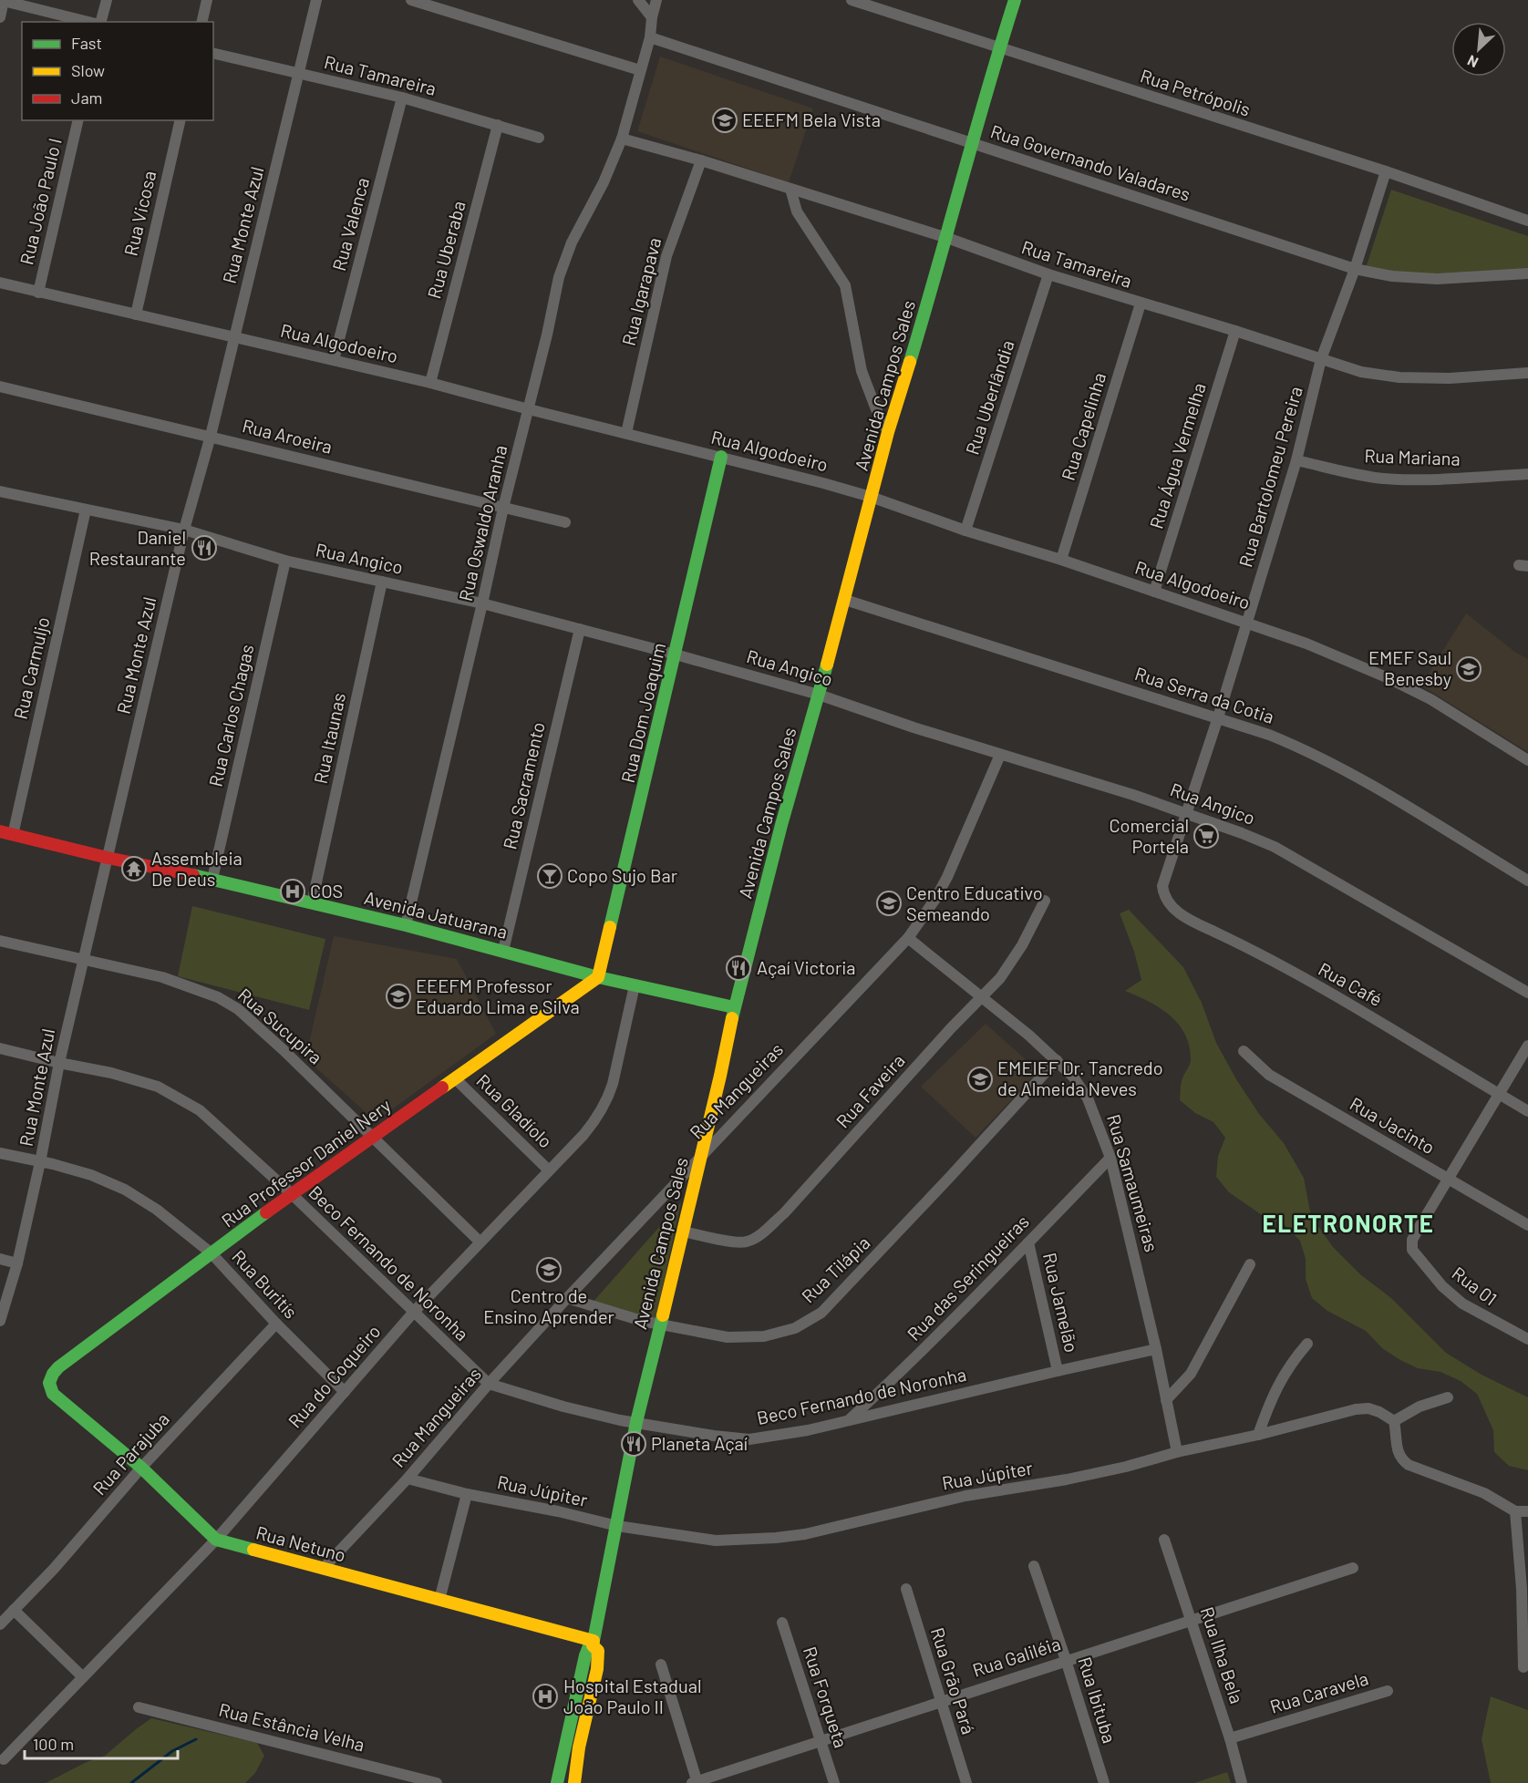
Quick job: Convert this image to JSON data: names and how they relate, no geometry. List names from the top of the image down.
{
  "streets": {
    "street": [
      "Rua Tamareira",
      "Rua Petrópolis",
      "Rua Governando Valadares",
      "Rua João Paulo I",
      "Rua Vicosa",
      "Rua Valenca",
      "Rua Monte Azul",
      "Rua Uberaba",
      "Rua Igarapava",
      "Rua Algodoeiro",
      "Avenida Campos Sales",
      "Rua Uberlândia",
      "Rua Capelinha",
      "Rua Aroeira",
      "Rua Água Vermelha",
      "Rua Mariana",
      "Rua Bartolomeu Pereira",
      "Rua Oswaldo Aranha",
      "Rua Angico",
      "Rua Carmuljo",
      "Rua Serra da Cotia",
      "Rua Dom Joaquim",
      "Rua Carlos Chagas",
      "Rua Itaunas",
      "Rua Sacramento",
      "Avenida Jatuarana",
      "Rua Café",
      "Rua Sucupira",
      "Rua Mangueiras",
      "Rua Faveira",
      "Rua Gladíolo",
      "Rua Jacinto",
      "Rua Professor Daniel Nery",
      "Rua Samaumeiras",
      "Beco Fernando de Noronha",
      "Rua Tilápia",
      "Rua das Seringueiras",
      "Rua Buritís",
      "Rua 01",
      "Rua Jamelão",
      "Rua do Coqueiro",
      "Rua Parajuba",
      "Rua Júpiter",
      "Rua Netuno",
      "Rua Ilha Bela",
      "Rua Galiléia",
      "Rua Grão Pará",
      "Rua Caravela",
      "Rua Forqueta",
      "Rua Ibituba",
      "Rua Estância Velha"
    ]
  },
  "crossings": [
    ["Rua Tamareira", "Rua Valenca"],
    ["Rua Tamareira", "Rua Monte Azul"],
    ["Rua Tamareira", "Rua Uberaba"],
    ["Rua Tamareira", "Rua Igarapava"],
    ["Rua Tamareira", "Avenida Campos Sales"],
    ["Rua Tamareira", "Rua Uberlândia"],
    ["Rua Tamareira", "Rua Capelinha"],
    ["Rua Tamareira", "Rua Água Vermelha"],
    ["Rua Tamareira", "Rua Bartolomeu Pereira"],
    ["Rua Tamareira", "Rua Oswaldo Aranha"],
    ["Rua Petrópolis", "Avenida Campos Sales"],
    ["Rua Petrópolis", "Rua Bartolomeu Pereira"],
    ["Rua Governando Valadares", "Avenida Campos Sales"],
    ["Rua Governando Valadares", "Rua Bartolomeu Pereira"],
    ["Rua Governando Valadares", "Rua Oswaldo Aranha"],
    ["Rua João Paulo I", "Rua Algodoeiro"],
    ["Rua Vicosa", "Rua Algodoeiro"],
    ["Rua Valenca", "Rua Algodoeiro"],
    ["Rua Monte Azul", "Rua Algodoeiro"],
    ["Rua Monte Azul", "Rua Aroeira"],
    ["Rua Monte Azul", "Rua Angico"],
    ["Rua Monte Azul", "Avenida Jatuarana"],
    ["Rua Monte Azul", "Rua Sucupira"],
    ["Rua Monte Azul", "Beco Fernando de Noronha"],
    ["Rua Monte Azul", "Rua Buritís"],
    ["Rua Uberaba", "Rua Algodoeiro"],
    ["Rua Igarapava", "Rua Algodoeiro"],
    ["Rua Algodoeiro", "Avenida Campos Sales"],
    ["Rua Algodoeiro", "Rua Uberlândia"],
    ["Rua Algodoeiro", "Rua Capelinha"],
    ["Rua Algodoeiro", "Rua Água Vermelha"],
    ["Rua Algodoeiro", "Rua Bartolomeu Pereira"],
    ["Rua Algodoeiro", "Rua Oswaldo Aranha"],
    ["Rua Algodoeiro", "Rua Dom Joaquim"],
    ["Avenida Campos Sales", "Rua Angico"],
    ["Avenida Campos Sales", "Rua Serra da Cotia"],
    ["Avenida Campos Sales", "Avenida Jatuarana"],
    ["Avenida Campos Sales", "Rua Mangueiras"],
    ["Avenida Campos Sales", "Rua Faveira"],
    ["Avenida Campos Sales", "Beco Fernando de Noronha"],
    ["Avenida Campos Sales", "Rua Tilápia"],
    ["Avenida Campos Sales", "Rua Júpiter"],
    ["Avenida Campos Sales", "Rua Netuno"],
    ["Rua Aroeira", "Rua Oswaldo Aranha"],
    ["Rua Mariana", "Rua Bartolomeu Pereira"],
    ["Rua Bartolomeu Pereira", "Rua Angico"],
    ["Rua Bartolomeu Pereira", "Rua Serra da Cotia"],
    ["Rua Bartolomeu Pereira", "Rua Café"],
    ["Rua Oswaldo Aranha", "Rua Angico"],
    ["Rua Oswaldo Aranha", "Avenida Jatuarana"],
    ["Rua Angico", "Rua Carmuljo"],
    ["Rua Angico", "Rua Dom Joaquim"],
    ["Rua Angico", "Rua Carlos Chagas"],
    ["Rua Angico", "Rua Itaunas"],
    ["Rua Angico", "Rua Sacramento"],
    ["Rua Angico", "Rua Mangueiras"],
    ["Rua Carmuljo", "Avenida Jatuarana"],
    ["Rua Dom Joaquim", "Avenida Jatuarana"],
    ["Rua Dom Joaquim", "Rua Professor Daniel Nery"],
    ["Rua Carlos Chagas", "Avenida Jatuarana"],
    ["Rua Itaunas", "Avenida Jatuarana"],
    ["Rua Sacramento", "Avenida Jatuarana"],
    ["Avenida Jatuarana", "Rua Professor Daniel Nery"],
    ["Avenida Jatuarana", "Rua do Coqueiro"],
    ["Rua Sucupira", "Rua Professor Daniel Nery"],
    ["Rua Sucupira", "Rua do Coqueiro"],
    ["Rua Mangueiras", "Rua Samaumeiras"],
    ["Rua Mangueiras", "Beco Fernando de Noronha"],
    ["Rua Mangueiras", "Rua Tilápia"],
    ["Rua Mangueiras", "Rua Júpiter"],
    ["Rua Mangueiras", "Rua Netuno"],
    ["Rua Faveira", "Rua Samaumeiras"],
    ["Rua Gladíolo", "Rua Professor Daniel Nery"],
    ["Rua Gladíolo", "Rua do Coqueiro"],
    ["Rua Jacinto", "Rua 01"],
    ["Rua Professor Daniel Nery", "Beco Fernando de Noronha"],
    ["Rua Professor Daniel Nery", "Rua Buritís"],
    ["Rua Professor Daniel Nery", "Rua Netuno"],
    ["Rua Samaumeiras", "Beco Fernando de Noronha"],
    ["Rua Samaumeiras", "Rua Tilápia"],
    ["Rua Samaumeiras", "Rua das Seringueiras"],
    ["Rua Samaumeiras", "Rua Júpiter"],
    ["Beco Fernando de Noronha", "Rua das Seringueiras"],
    ["Beco Fernando de Noronha", "Rua Jamelão"],
    ["Beco Fernando de Noronha", "Rua do Coqueiro"],
    ["Rua das Seringueiras", "Rua Jamelão"],
    ["Rua Buritís", "Rua do Coqueiro"],
    ["Rua Buritís", "Rua Parajuba"],
    ["Rua do Coqueiro", "Rua Netuno"],
    ["Rua Parajuba", "Rua Netuno"],
    ["Rua Ilha Bela", "Rua Galiléia"],
    ["Rua Ilha Bela", "Rua Caravela"],
    ["Rua Galiléia", "Rua Grão Pará"],
    ["Rua Galiléia", "Rua Forqueta"],
    ["Rua Galiléia", "Rua Ibituba"]
  ],
  "districts": ["ELETRONORTE"],
  "places": {
    "school or university": [
      "EEEFM Bela Vista",
      "EMEF Saul Benesby",
      "Centro Educativo Semeando",
      "EEEFM Professor Eduardo Lima e Silva",
      "EMEIEF Dr. Tancredo de Almeida Neves",
      "Centro de Ensino Aprender"
    ],
    "restaurant": ["Daniel Restaurante", "Açaí Victoria", "Planeta Açaí"],
    "supermarket": ["Comercial Portela"],
    "temple": ["Assembleia De Deus"],
    "bar": ["Copo Sujo Bar"],
    "hospital": ["COS", "Hospital Estadual João Paulo II"]
  },
  "legend": ["Fast", "Slow", "Jam"],
  "scale_bar": "100 m",
  "north": "bottom left"
}
